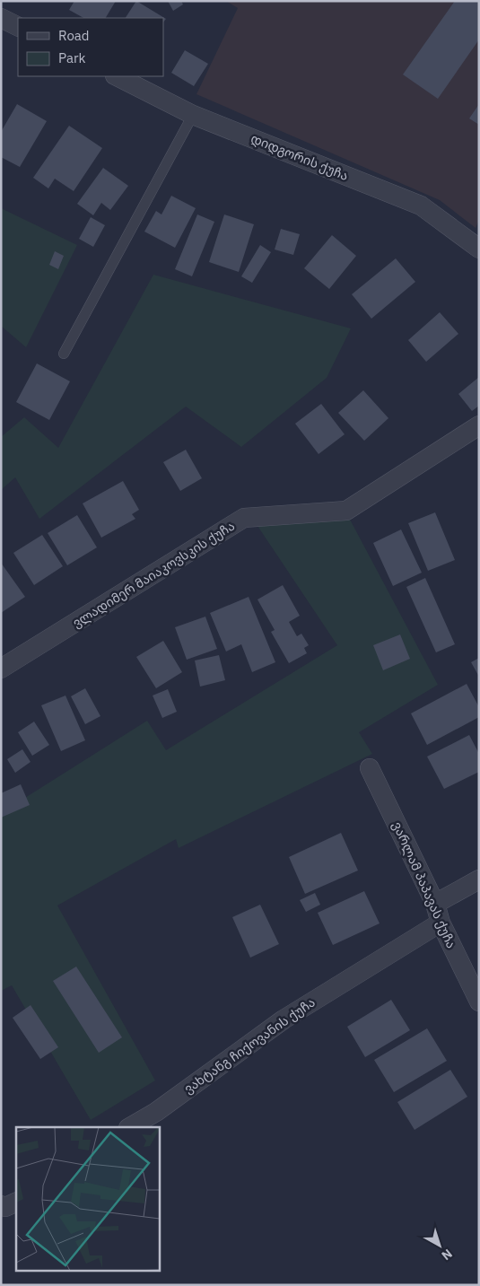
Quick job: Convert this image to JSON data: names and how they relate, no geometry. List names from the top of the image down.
{
  "streets": {
    "street": [
      "დიდგორის ქუჩა",
      "ვლადიმერ მაიაკოვსკის ქუჩა",
      "ვარლამ პაპავას ქუჩა",
      "ვახტანგ ჩიქოვანის ქუჩა"
    ]
  },
  "crossings": [
    ["ვარლამ პაპავას ქუჩა", "ვახტანგ ჩიქოვანის ქუჩა"]
  ],
  "legend": ["Road", "Park"],
  "north": "bottom right"
}
